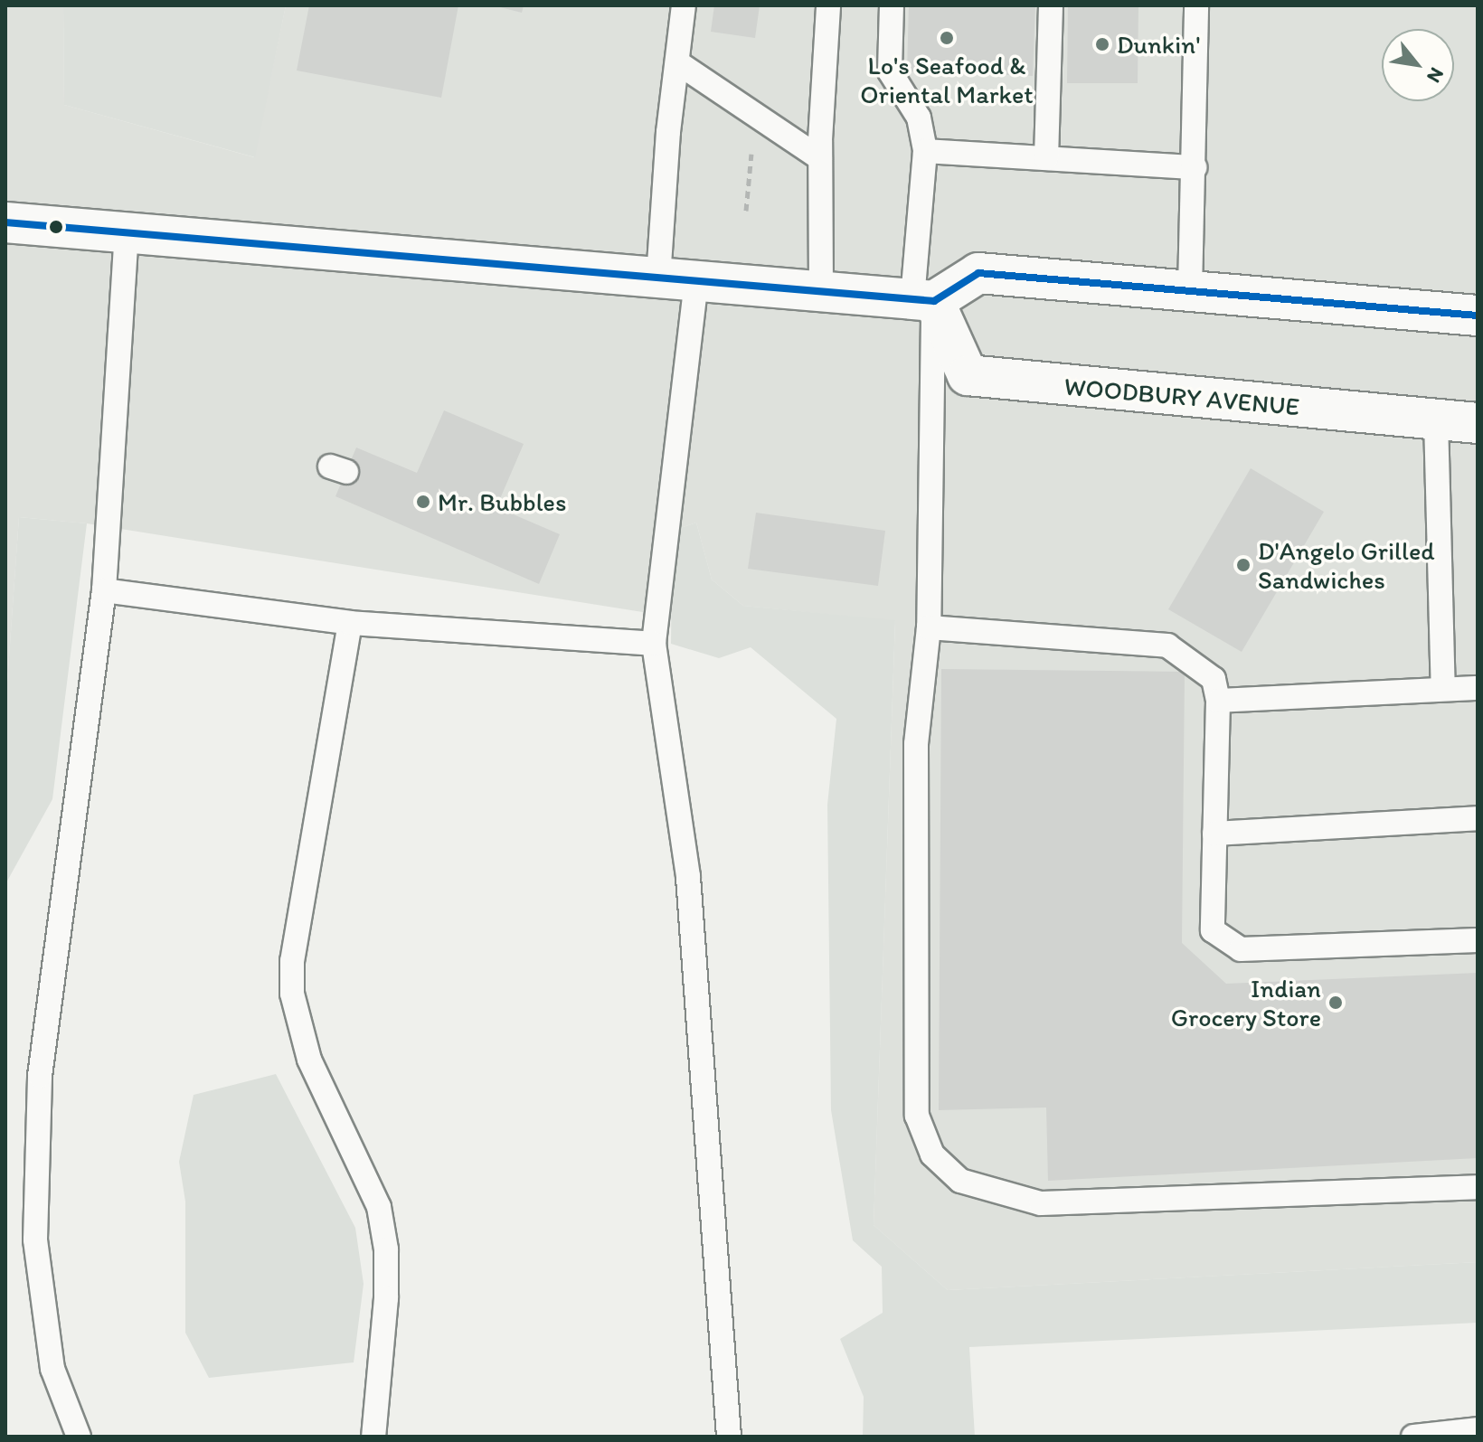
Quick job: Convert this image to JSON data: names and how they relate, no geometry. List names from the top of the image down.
{
  "streets": {
    "main road": ["WOODBURY AVENUE"]
  },
  "places": [
    "Lo's Seafood & Oriental Market",
    "Dunkin'",
    "Mr. Bubbles",
    "D'Angelo Grilled Sandwiches",
    "Indian Grocery Store"
  ],
  "north": "bottom right"
}
